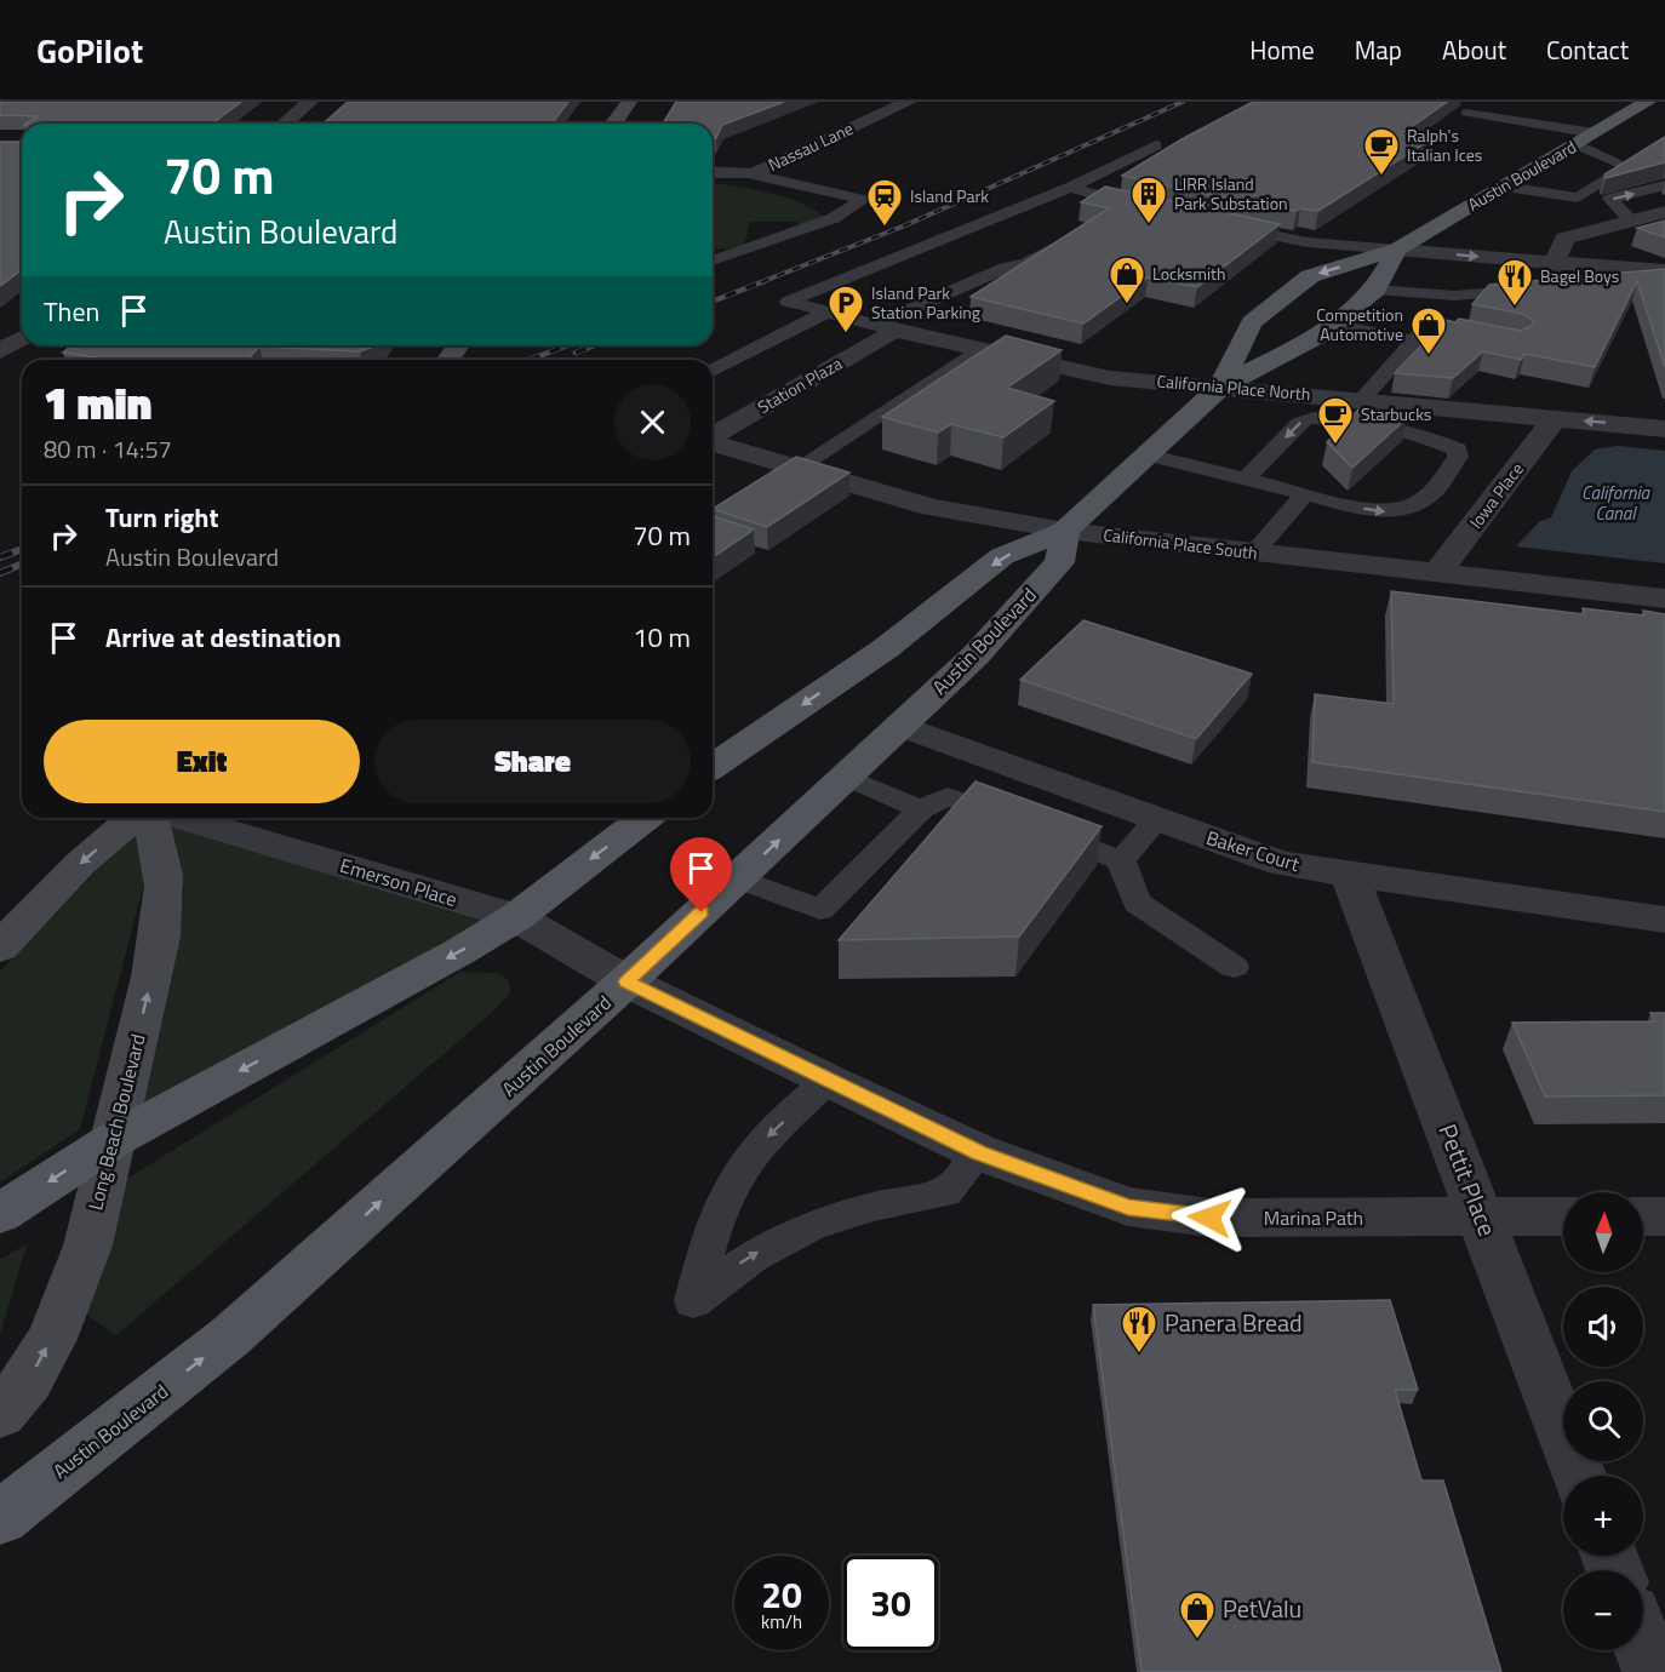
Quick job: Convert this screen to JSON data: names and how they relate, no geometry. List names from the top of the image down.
{
  "streets": {
    "main road": ["Austin Boulevard", "Long Beach Boulevard"],
    "street": [
      "Nassau Lane",
      "Station Plaza",
      "California Place North",
      "Iowa Place",
      "California Place South",
      "Baker Court",
      "Emerson Place",
      "Pettit Place",
      "Marina Path"
    ]
  },
  "crossings": [
    ["Austin Boulevard", "California Place North"],
    ["Austin Boulevard", "California Place South"],
    ["Austin Boulevard", "Baker Court"],
    ["Austin Boulevard", "Emerson Place"],
    ["Austin Boulevard", "Marina Path"],
    ["Station Plaza", "California Place North"],
    ["California Place North", "Iowa Place"],
    ["Iowa Place", "California Place South"],
    ["Baker Court", "Pettit Place"],
    ["Emerson Place", "Marina Path"],
    ["Pettit Place", "Marina Path"]
  ],
  "water": ["California Canal"],
  "places": {
    "cafe": ["Ralph's Italian Ices", "Starbucks"],
    "building": ["LIRR Island Park Substation"],
    "station": ["Island Park"],
    "shop": ["Locksmith", "Competition Automotive", "PetValu"],
    "restaurant": ["Bagel Boys", "Panera Bread"],
    "parking": ["Island Park Station Parking"]
  },
  "north": "top",
  "page": {
    "header": "GoPilot",
    "nav": [
      "Home",
      "Map",
      "About",
      "Contact"
    ],
    "turn": ["70 m", "Austin Boulevard"],
    "then": "Then",
    "heading": ["1 min", "80 m · 14:57"],
    "list": [
      {
        "name": "Turn right",
        "note": "Austin Boulevard",
        "value": "70 m"
      },
      {
        "name": "Arrive at destination",
        "value": "10 m"
      }
    ],
    "buttons": ["Exit", "Share"],
    "map_buttons": ["+", "−"],
    "speed": "20 km/h",
    "limit": "30"
  }
}
